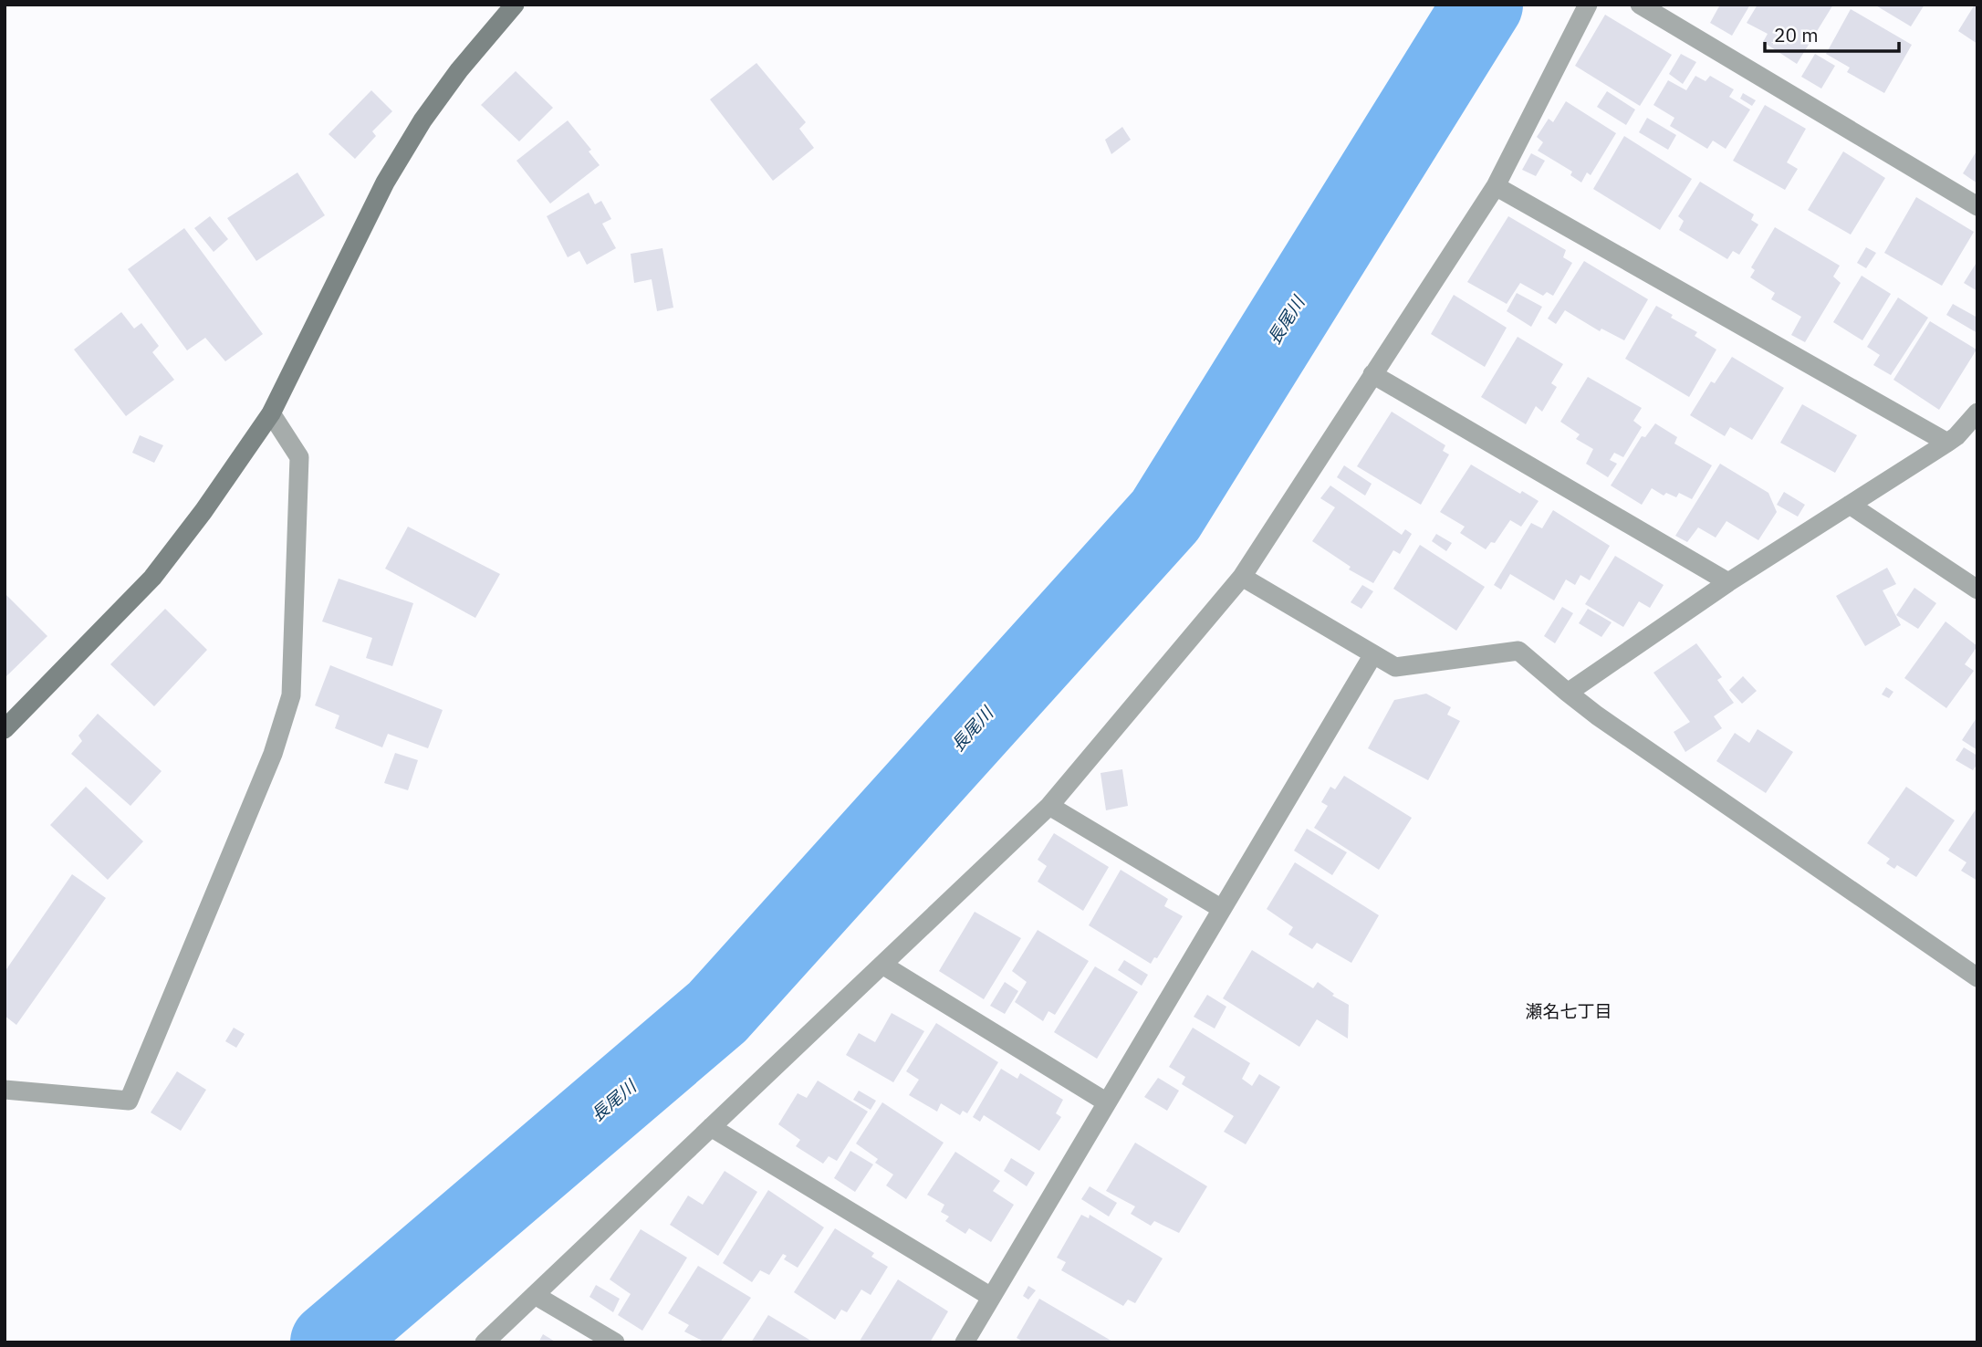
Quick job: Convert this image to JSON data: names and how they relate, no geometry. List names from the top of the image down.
{
  "districts": ["瀬名七丁目"],
  "water": ["長尾川"],
  "scale_bar": "20 m"
}
